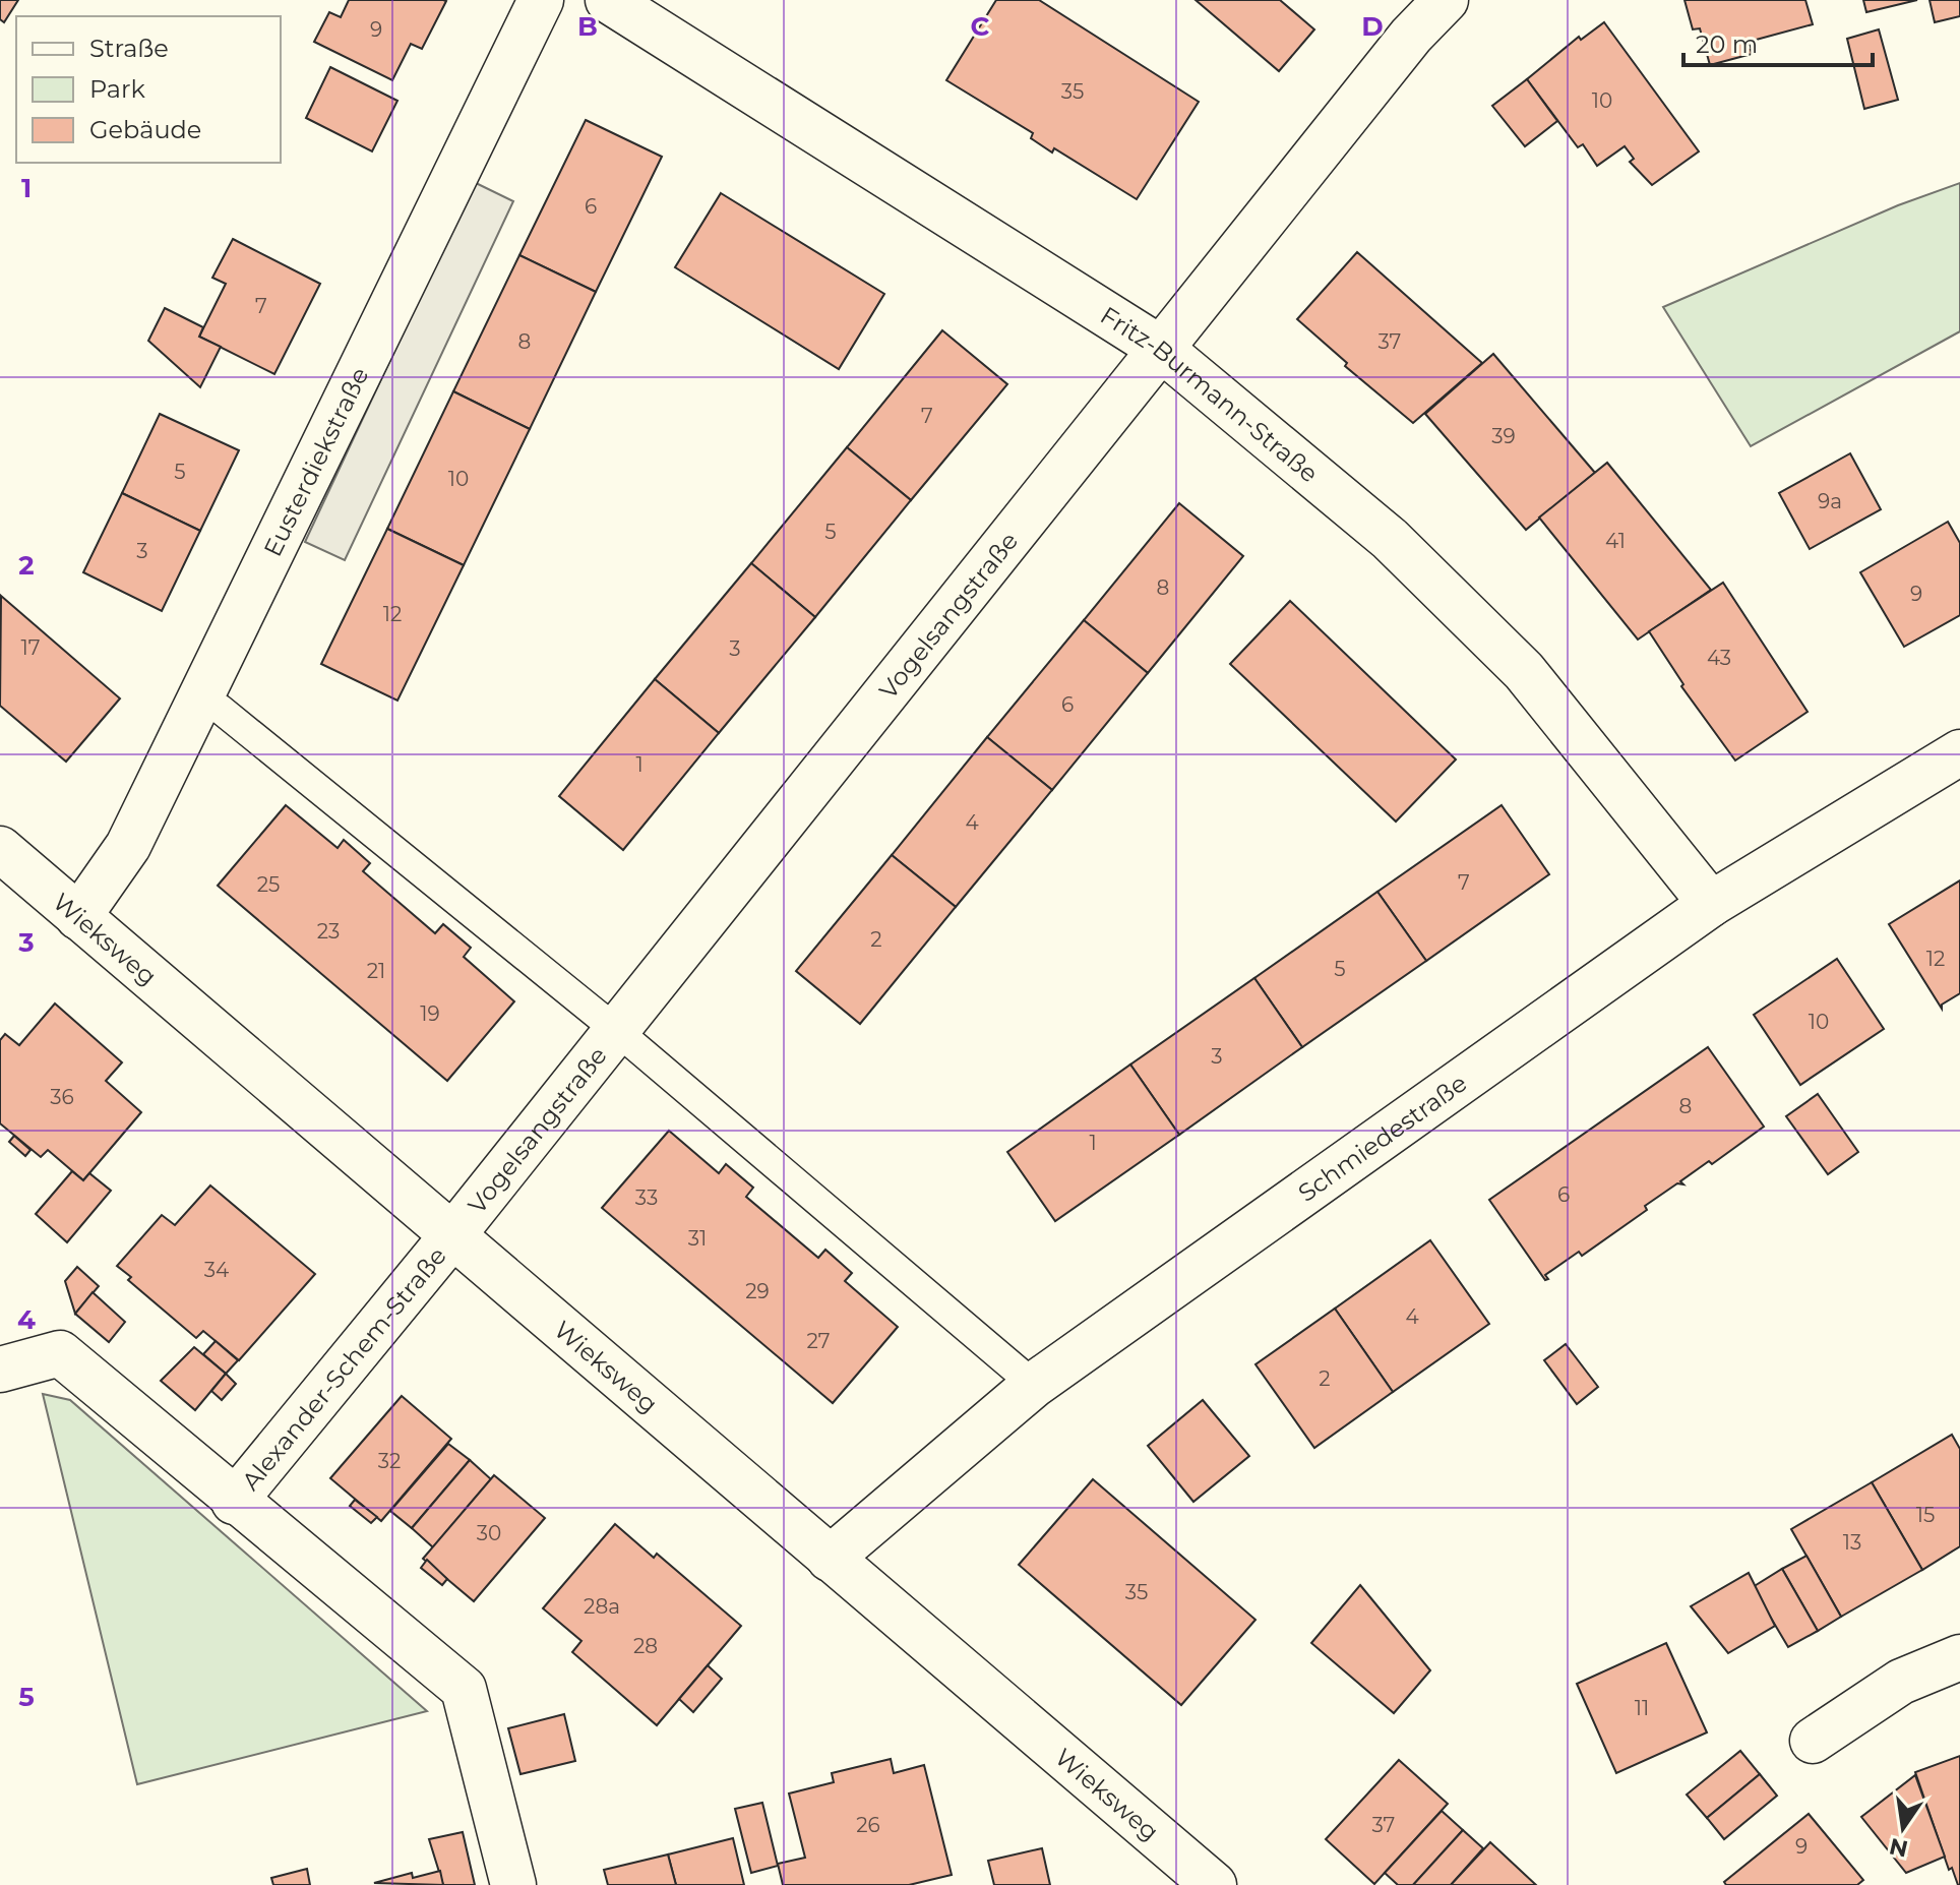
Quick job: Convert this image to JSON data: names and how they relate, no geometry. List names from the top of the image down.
{
  "streets": {
    "street": [
      "Fritz-Burmann-Straße",
      "Eusterdiekstraße",
      "Vogelsangstraße",
      "Wieksweg",
      "Schmiedestraße",
      "Alexander-Schem-Straße"
    ]
  },
  "crossings": [
    ["Fritz-Burmann-Straße", "Vogelsangstraße"],
    ["Fritz-Burmann-Straße", "Schmiedestraße"],
    ["Eusterdiekstraße", "Wieksweg"],
    ["Vogelsangstraße", "Wieksweg"],
    ["Vogelsangstraße", "Alexander-Schem-Straße"],
    ["Wieksweg", "Schmiedestraße"],
    ["Wieksweg", "Alexander-Schem-Straße"]
  ],
  "house_numbers": [
    "9",
    "35",
    "10",
    "6",
    "7",
    "8",
    "37",
    "7",
    "39",
    "5",
    "10",
    "9a",
    "5",
    "41",
    "3",
    "8",
    "9",
    "12",
    "17",
    "3",
    "43",
    "6",
    "1",
    "4",
    "7",
    "25",
    "23",
    "2",
    "12",
    "5",
    "21",
    "19",
    "10",
    "3",
    "36",
    "8",
    "1",
    "6",
    "33",
    "31",
    "34",
    "29",
    "4",
    "27",
    "2",
    "32",
    "15",
    "30",
    "13",
    "35",
    "28a",
    "28",
    "11",
    "26",
    "37",
    "9"
  ],
  "legend": ["Straße", "Park", "Gebäude"],
  "scale_bar": "20 m",
  "north": "bottom",
  "grid": {
    "columns": ["B", "C", "D"],
    "rows": [
      "1",
      "2",
      "3",
      "4",
      "5"
    ]
  }
}
